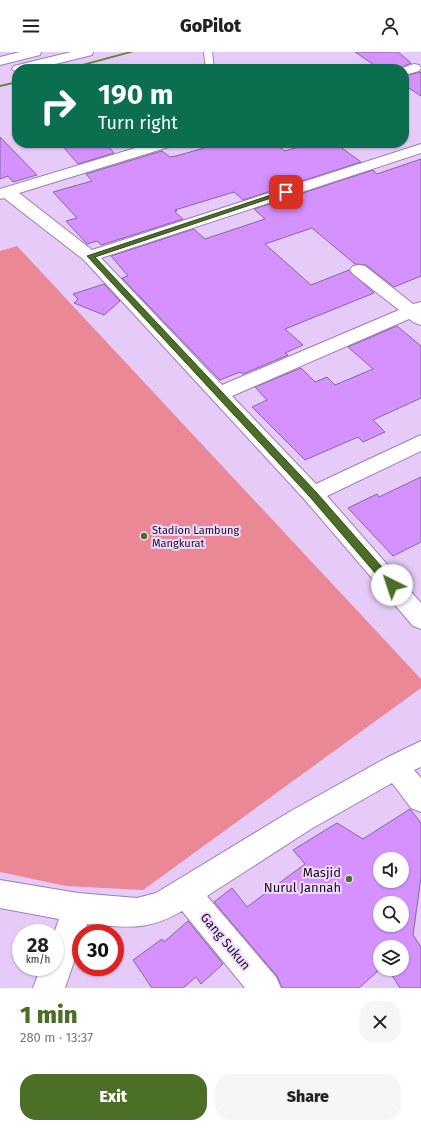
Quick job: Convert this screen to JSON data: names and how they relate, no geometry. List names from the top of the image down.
{
  "streets": {
    "main road": ["Gang Sukun"]
  },
  "places": ["Stadion Lambung Mangkurat", "Masjid Nurul Jannah"],
  "page": {
    "header": "GoPilot",
    "turn": ["190 m", "Turn right"],
    "speed": "28 km/h",
    "limit": "30",
    "heading": ["1 min", "280 m · 13:37"],
    "buttons": ["Exit", "Share"]
  }
}
